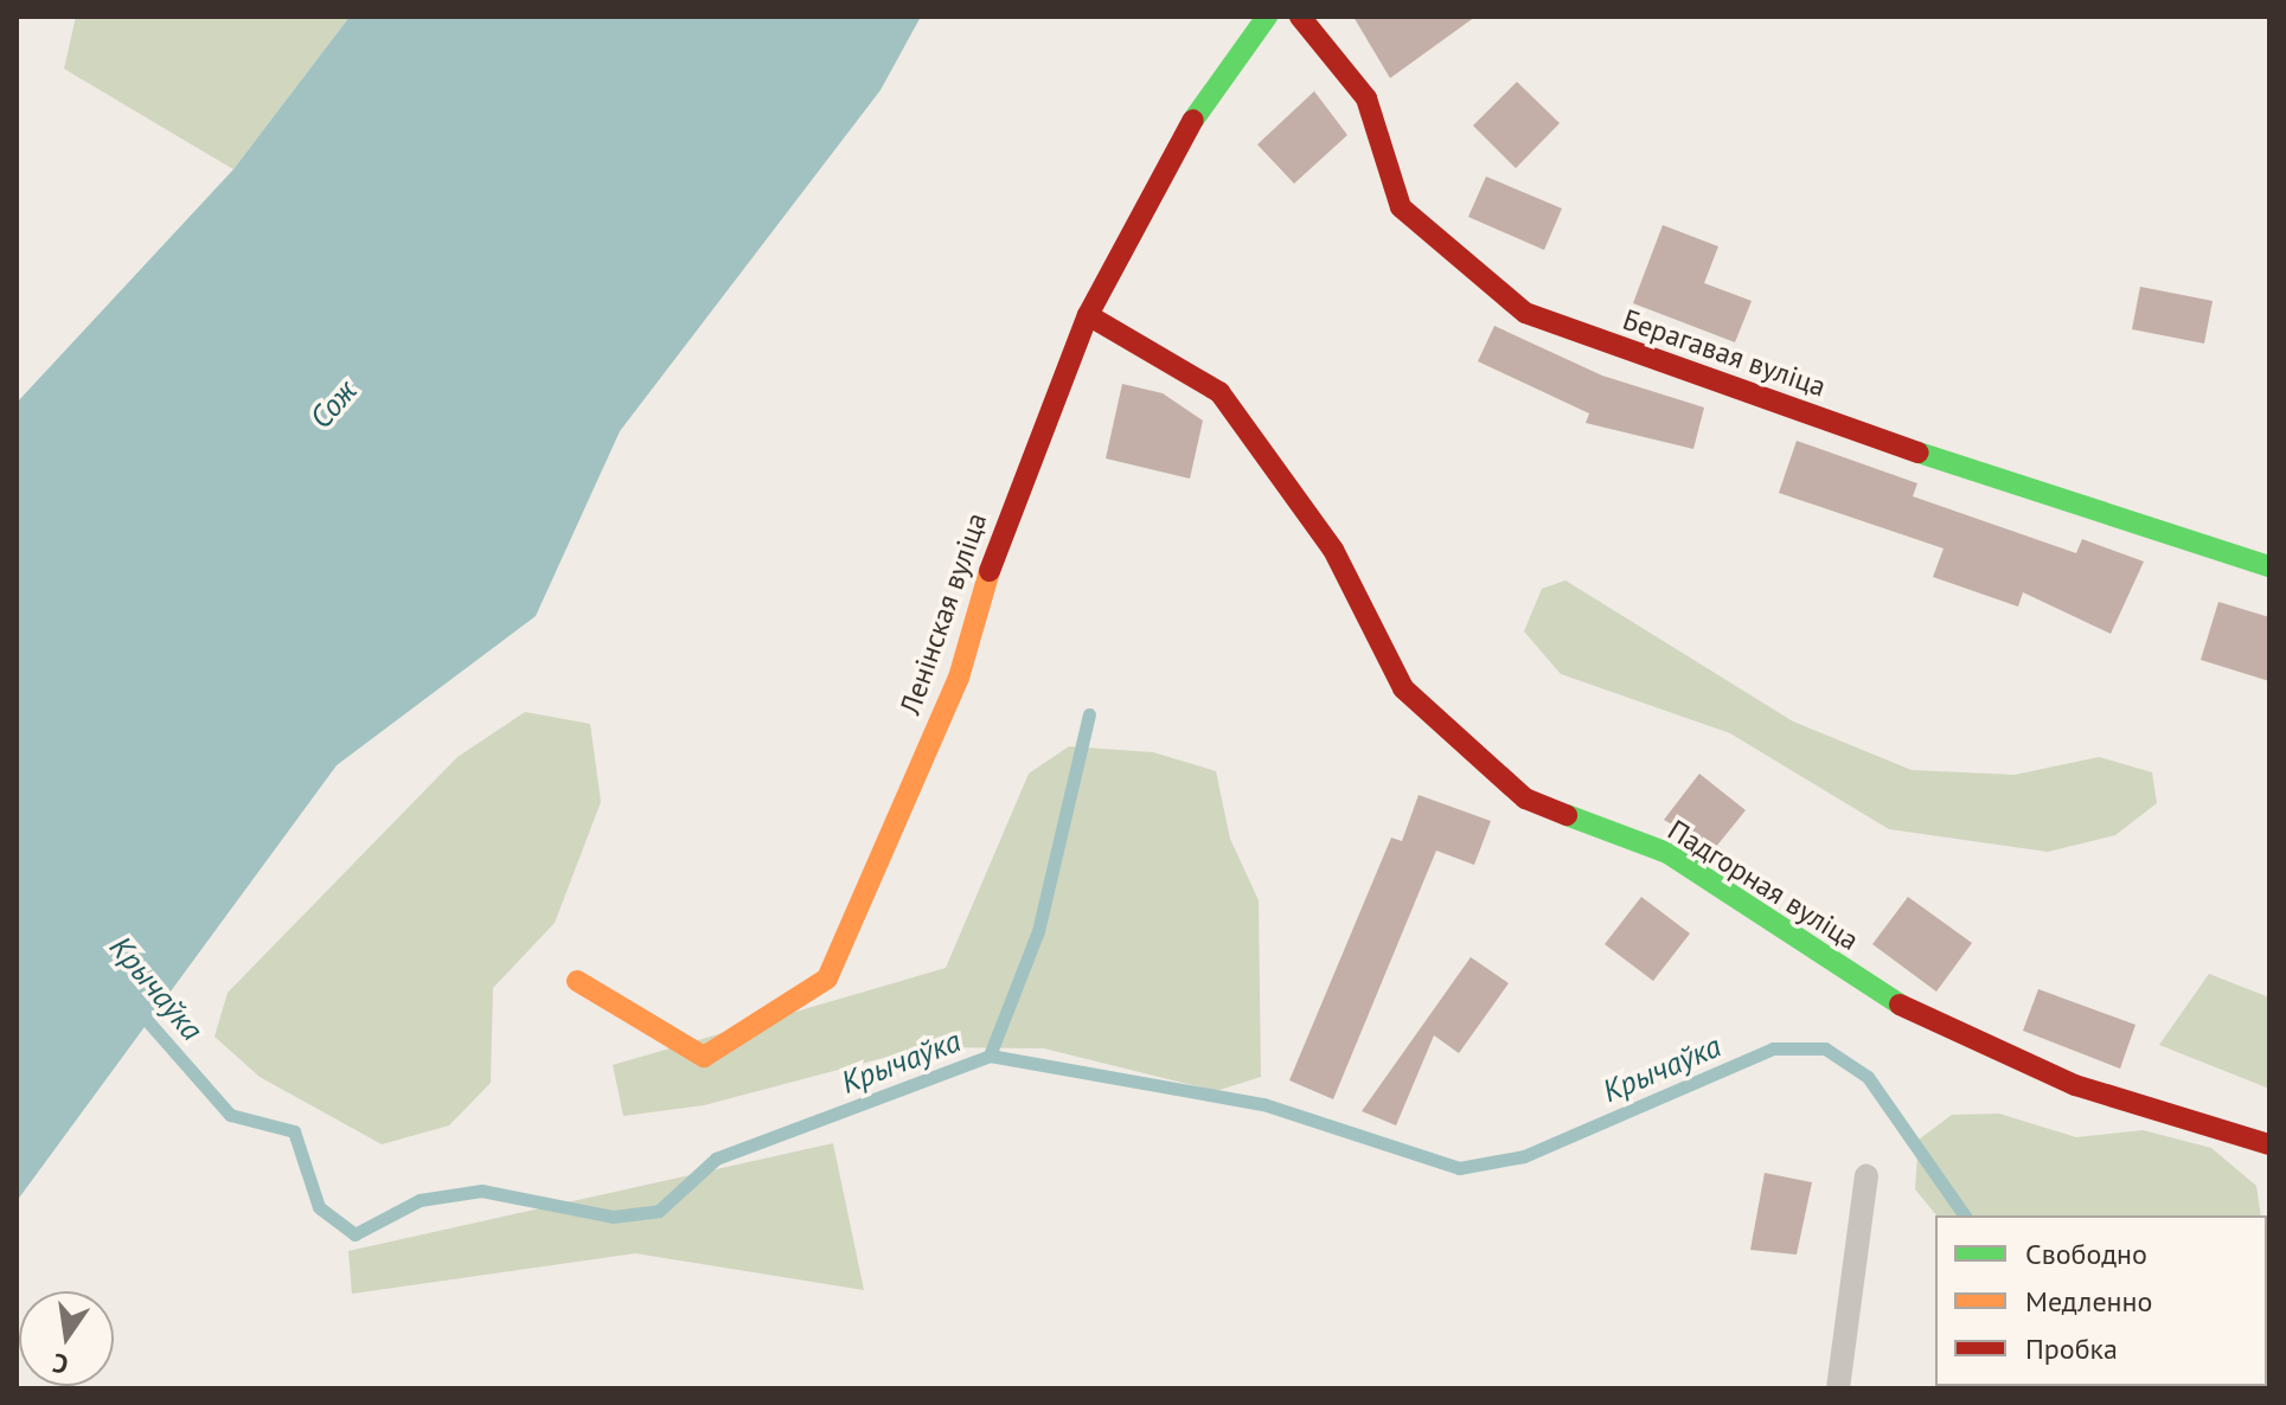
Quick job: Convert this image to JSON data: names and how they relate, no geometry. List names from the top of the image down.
{
  "streets": {
    "street": ["Берагавая вуліца", "Ленінская вуліца", "Падгорная вуліца"]
  },
  "crossings": [
    ["Ленінская вуліца", "Падгорная вуліца"]
  ],
  "water": ["Сож", "Крычаўка"],
  "legend": ["Свободно", "Медленно", "Пробка"],
  "north": "bottom"
}
